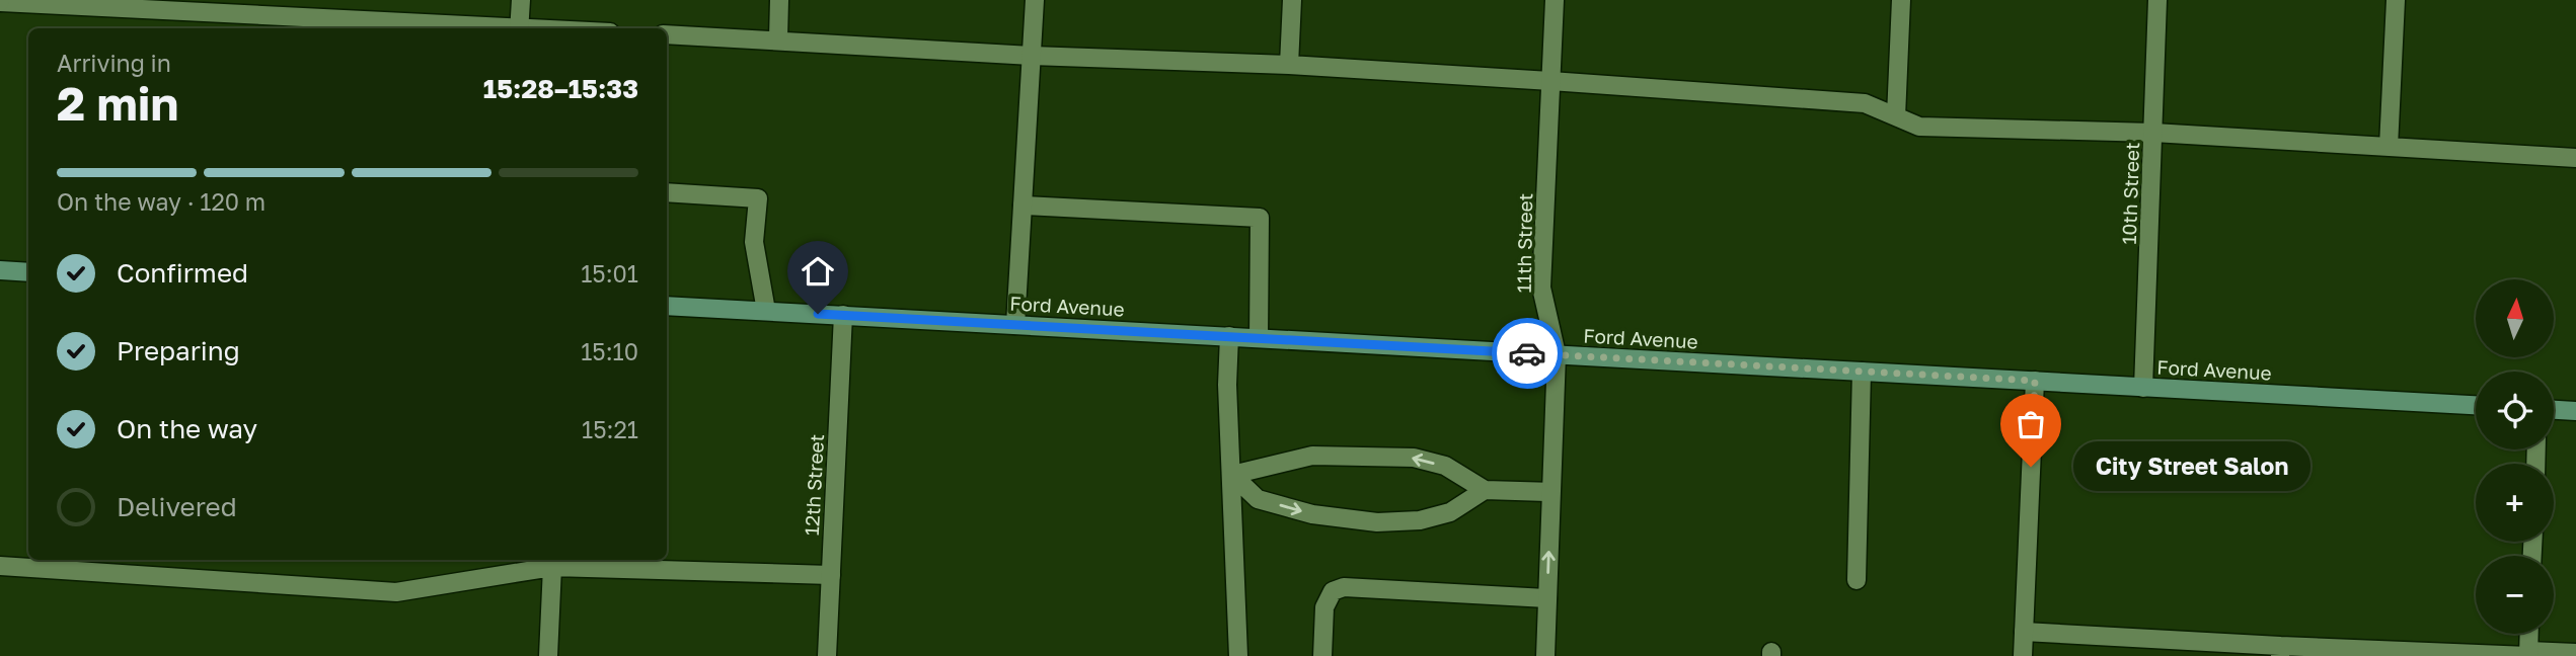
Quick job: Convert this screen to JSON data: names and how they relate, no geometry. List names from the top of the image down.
{
  "streets": {
    "main road": ["Ford Avenue"],
    "street": ["10th Street", "11th Street", "12th Street"]
  },
  "crossings": [
    ["10th Street", "Ford Avenue"],
    ["11th Street", "Ford Avenue"],
    ["Ford Avenue", "12th Street"]
  ],
  "places": ["City Street Salon"],
  "north": "top",
  "page": {
    "heading": ["2 min", "Arriving in", "15:28–15:33"],
    "bar": "On the way · 120 m",
    "list": [
      ["Confirmed", "15:01"],
      ["Preparing", "15:10"],
      ["On the way", "15:21"],
      "Delivered"
    ],
    "map_buttons": ["+", "−"],
    "bubble": "City Street Salon"
  }
}
